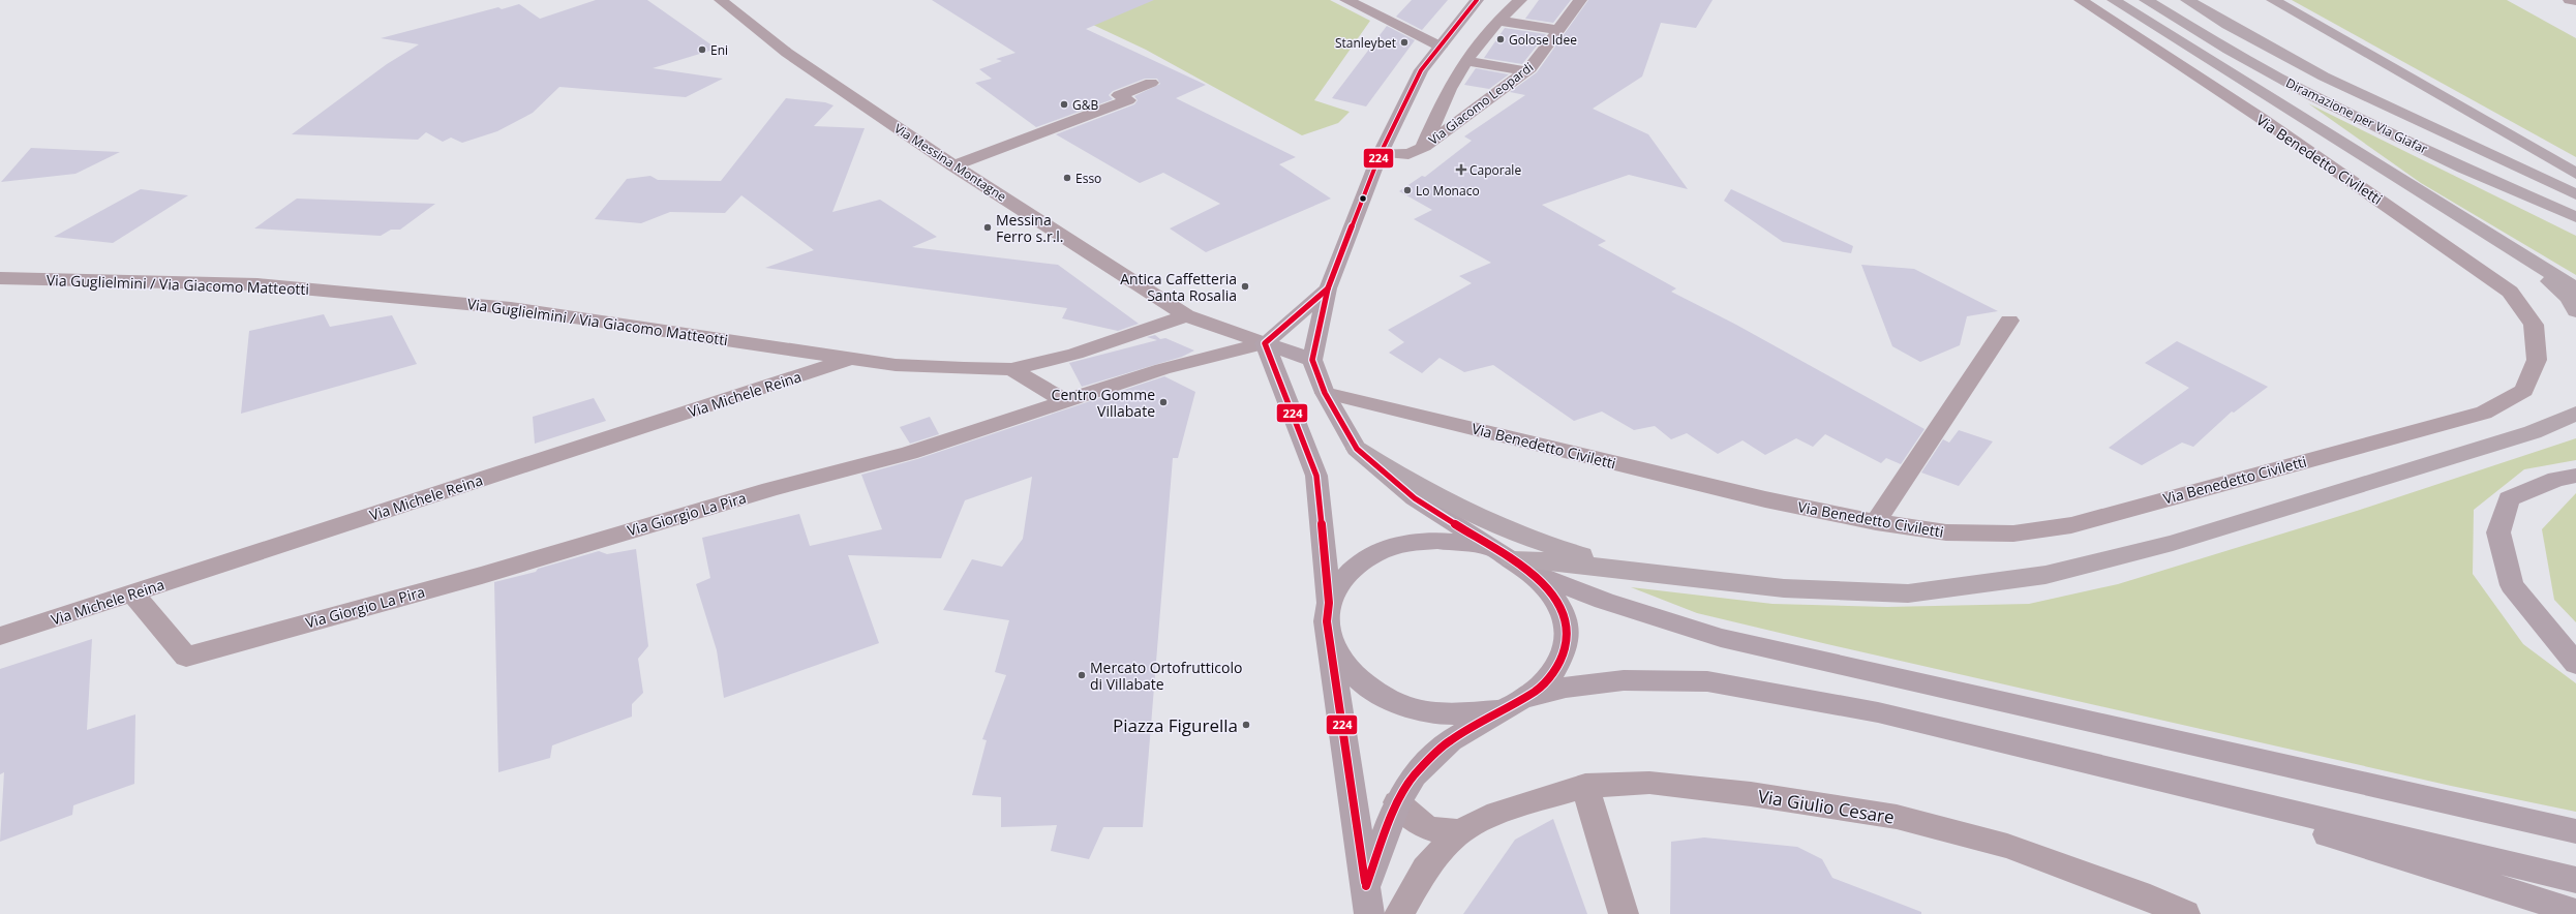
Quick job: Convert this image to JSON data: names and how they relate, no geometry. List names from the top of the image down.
{
  "streets": {
    "highway": ["Diramazione per Via Giafar"],
    "street": [
      "Via Giacomo Leopardi",
      "Via Benedetto Civiletti",
      "Via Messina Montagne",
      "Via Guglielmini / Via Giacomo Matteotti",
      "Via Michele Reina",
      "Via Giorgio La Pira",
      "Via Giulio Cesare"
    ]
  },
  "crossings": [
    ["Via Messina Montagne", "Via Guglielmini / Via Giacomo Matteotti"],
    ["Via Messina Montagne", "Via Giorgio La Pira"],
    ["Via Guglielmini / Via Giacomo Matteotti", "Via Michele Reina"],
    ["Via Michele Reina", "Via Giorgio La Pira"]
  ],
  "places": {
    "other": [
      "Golose Idee",
      "Stanleybet",
      "Eni",
      "G&B",
      "Esso",
      "Lo Monaco",
      "Messina Ferro s.r.l.",
      "Antica Caffetteria Santa Rosalia",
      "Centro Gomme Villabate",
      "Mercato Ortofrutticolo di Villabate",
      "Piazza Figurella"
    ],
    "health": ["Caporale"]
  },
  "lines": ["transit line 224"]
}
